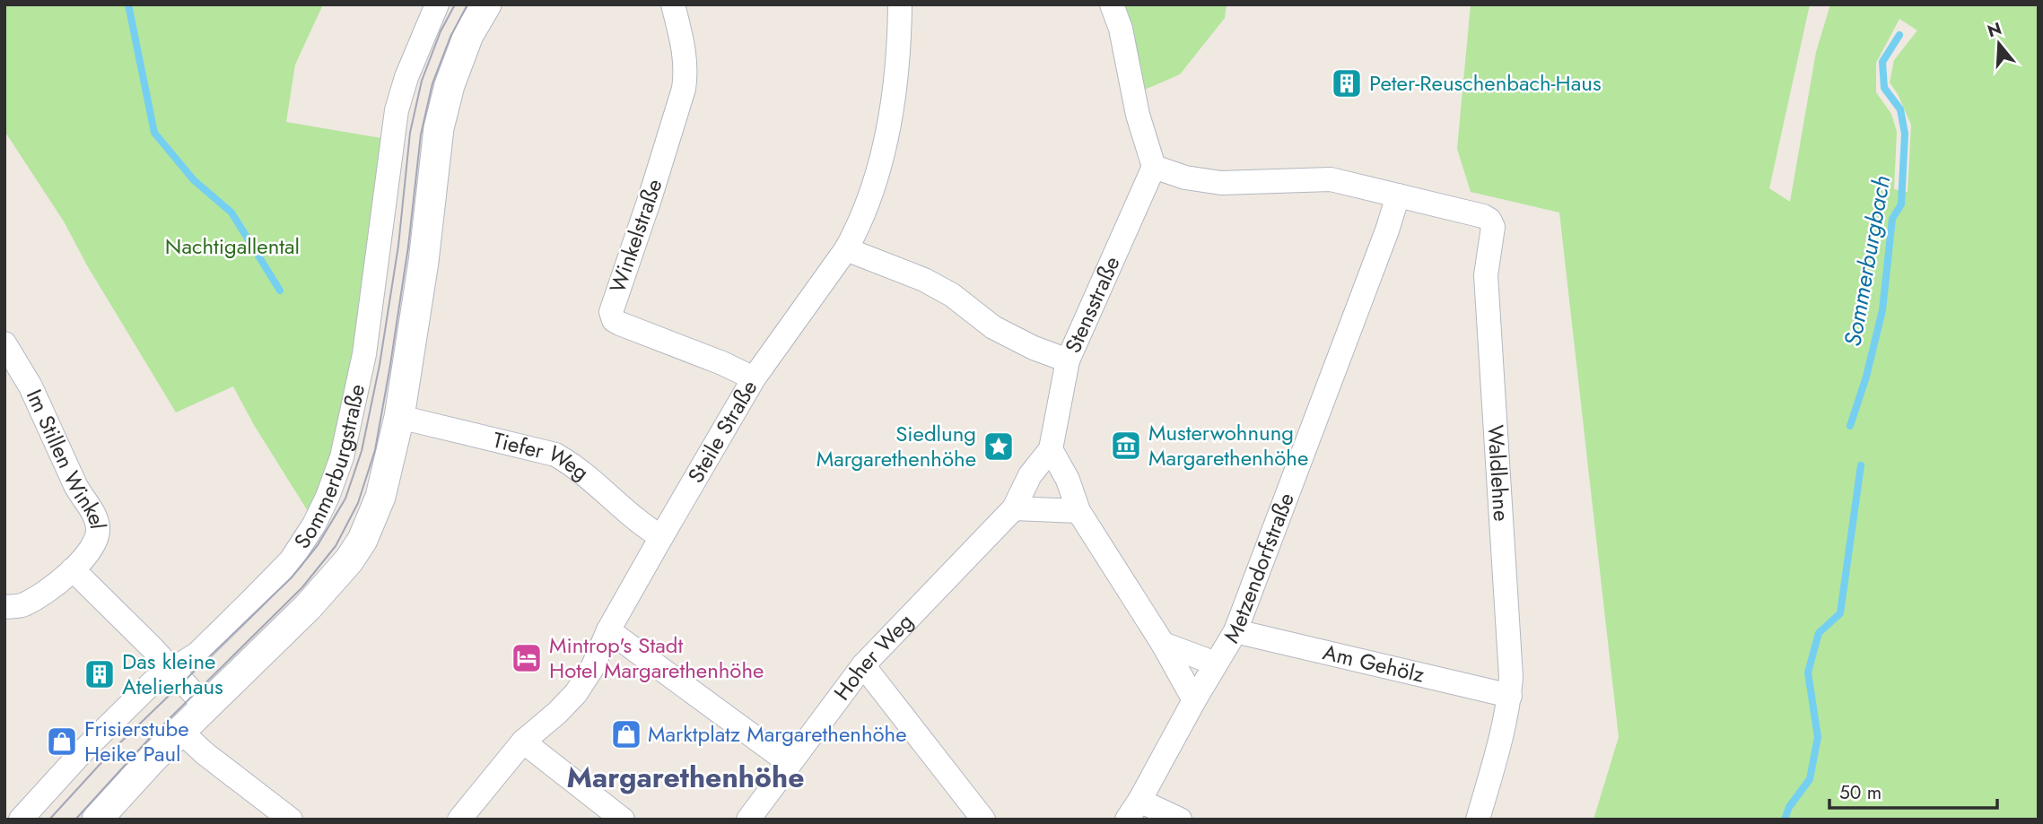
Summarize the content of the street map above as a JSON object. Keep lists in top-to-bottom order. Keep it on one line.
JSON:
{"streets":{"street":["Winkelstraße","Stensstraße","Steile Straße","Im Stillen Winkel","Tiefer Weg","Sommerburgstraße","Waldlehne","Metzendorfstraße","Hoher Weg","Am Gehölz"]},"crossings":[["Winkelstraße","Steile Straße"],["Stensstraße","Hoher Weg"],["Steile Straße","Tiefer Weg"],["Waldlehne","Metzendorfstraße"],["Waldlehne","Am Gehölz"],["Metzendorfstraße","Am Gehölz"]],"districts":["Margarethenhöhe"],"water":["Sommerburgbach"],"parks":["Nachtigallental"],"places":{"building":["Peter-Reuschenbach-Haus","Das kleine Atelierhaus"],"museum":["Musterwohnung Margarethenhöhe"],"place":["Siedlung Margarethenhöhe"],"hotel":["Mintrop's Stadt Hotel Margarethenhöhe"],"shop":["Marktplatz Margarethenhöhe","Frisierstube Heike Paul"]},"scale_bar":"50 m","north":"top"}
